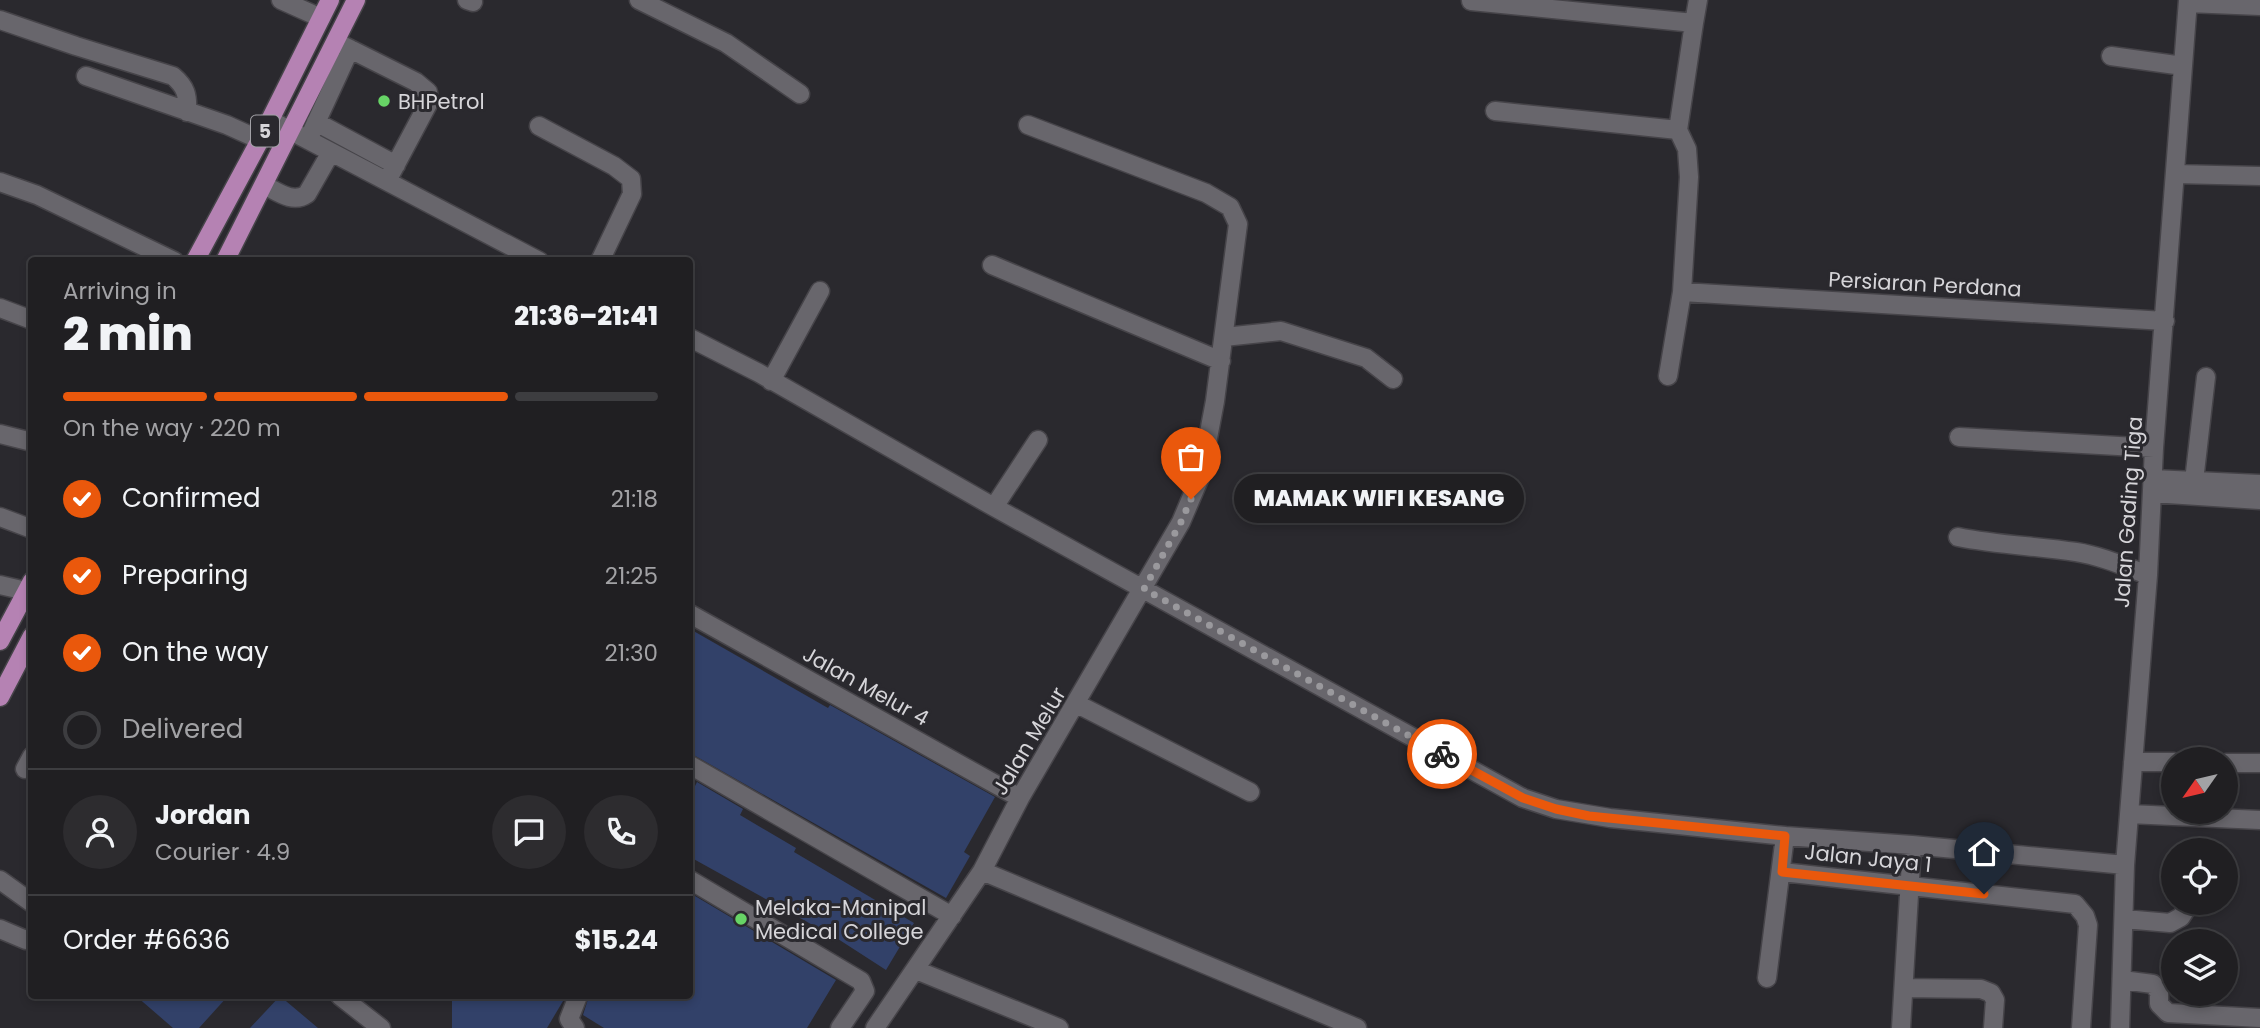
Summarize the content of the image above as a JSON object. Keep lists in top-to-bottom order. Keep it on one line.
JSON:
{"streets":{"main road":["5"],"street":["Persiaran Perdana","Jalan Gading Tiga","Jalan Melur 4","Jalan Melur","Jalan Jaya 1"]},"crossings":[["Persiaran Perdana","Jalan Gading Tiga"],["Jalan Melur 4","Jalan Melur"]],"places":["BHPetrol","MAMAK WIFI KESANG","Melaka-Manipal Medical College"],"north":"bottom left","page":{"heading":["2 min","Arriving in","21:36–21:41"],"panel":["Jordan","Courier · 4.9","Order #6636","$15.24"],"bar":"On the way · 220 m","list":[["Confirmed","21:18"],["Preparing","21:25"],["On the way","21:30"],"Delivered"],"bubble":"MAMAK WIFI KESANG"}}
